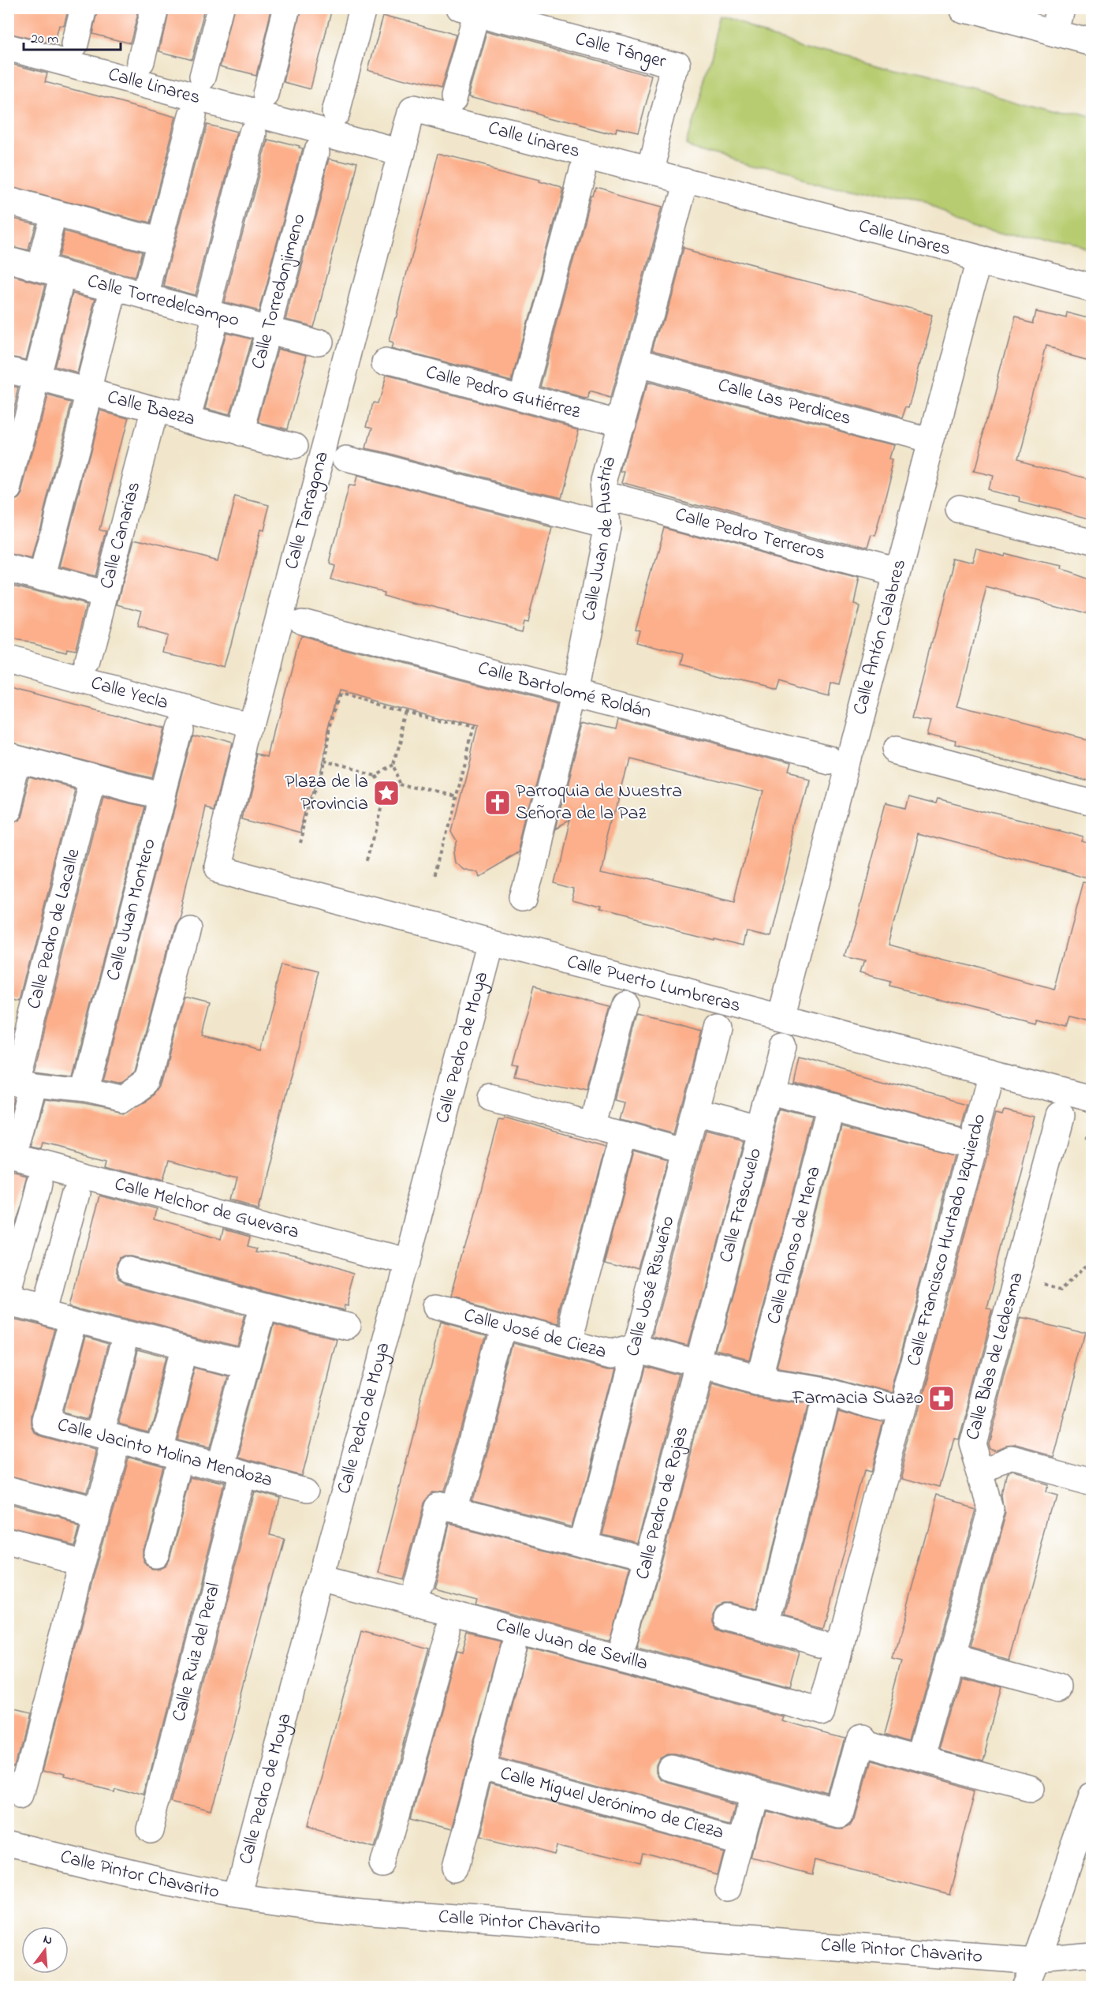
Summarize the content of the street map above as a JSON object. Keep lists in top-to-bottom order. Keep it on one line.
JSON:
{"streets":{"street":["Calle Tánger","Calle Linares","Calle Torredonjimeno","Calle Torredelcampo","Calle Pedro Gutiérrez","Calle Las Perdices","Calle Baeza","Calle Tarragona","Calle Canarias","Calle Pedro Terreros","Calle Juan de Austria","Calle Antón Calabres","Calle Bartolomé Roldán","Calle Yecla","Calle Juan Montero","Calle Pedro de Lacalle","Calle Puerto Lumbreras","Calle Pedro de Moya","Calle Frascuelo","Calle Melchor de Guevara","Calle Francisco Hurtado Izquierdo","Calle Alonso de Mena","Calle José Risueño","Calle José de Cieza","Calle Blas de Ledesma","Calle Jacinto Molina Mendoza","Calle Pedro de Rojas","Calle Juan de Sevilla","Calle Ruiz del Peral","Calle Miguel Jerónimo de Cieza","Calle Pintor Chavarito"]},"crossings":[["Calle Tánger","Calle Linares"],["Calle Linares","Calle Tarragona"],["Calle Linares","Calle Juan de Austria"],["Calle Linares","Calle Antón Calabres"],["Calle Torredonjimeno","Calle Torredelcampo"],["Calle Torredonjimeno","Calle Baeza"],["Calle Pedro Gutiérrez","Calle Juan de Austria"],["Calle Las Perdices","Calle Juan de Austria"],["Calle Las Perdices","Calle Antón Calabres"],["Calle Baeza","Calle Canarias"],["Calle Tarragona","Calle Yecla"],["Calle Tarragona","Calle Puerto Lumbreras"],["Calle Pedro Terreros","Calle Juan de Austria"],["Calle Pedro Terreros","Calle Antón Calabres"],["Calle Juan de Austria","Calle Bartolomé Roldán"],["Calle Antón Calabres","Calle Puerto Lumbreras"],["Calle Pedro de Lacalle","Calle Melchor de Guevara"],["Calle Puerto Lumbreras","Calle Pedro de Moya"],["Calle Puerto Lumbreras","Calle Francisco Hurtado Izquierdo"],["Calle Pedro de Moya","Calle Melchor de Guevara"],["Calle Pedro de Moya","Calle Juan de Sevilla"],["Calle Pedro de Moya","Calle Pintor Chavarito"],["Calle Frascuelo","Calle José de Cieza"],["Calle Frascuelo","Calle Pedro de Rojas"],["Calle Francisco Hurtado Izquierdo","Calle Juan de Sevilla"],["Calle Alonso de Mena","Calle José de Cieza"],["Calle José Risueño","Calle José de Cieza"],["Calle José de Cieza","Calle Pedro de Rojas"],["Calle Jacinto Molina Mendoza","Calle Ruiz del Peral"]],"places":{"place":["Plaza de la Provincia"],"church":["Parroquia de Nuestra Señora de la Paz"],"pharmacy":["Farmacia Suazo"]},"scale_bar":"20 m","north":"top"}
